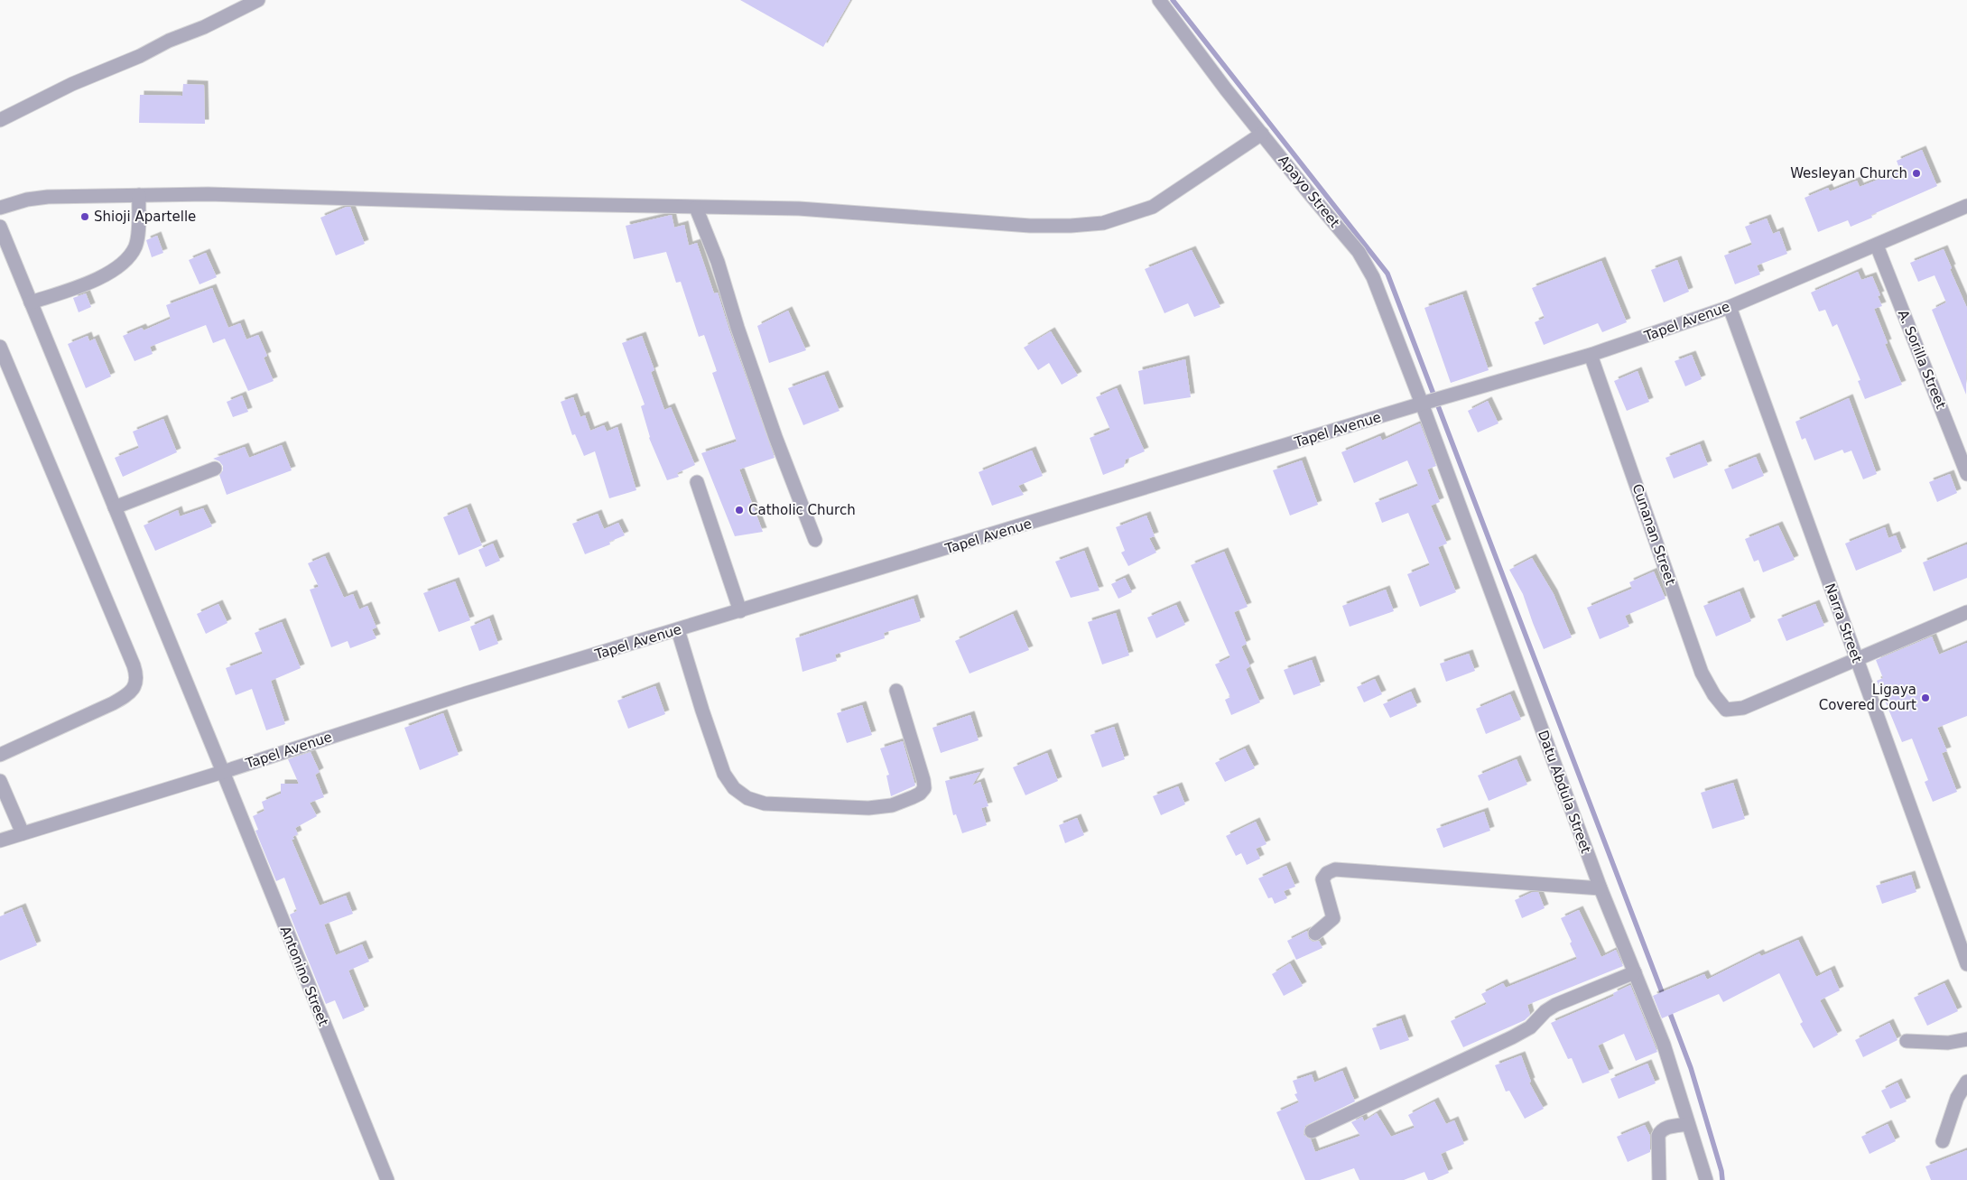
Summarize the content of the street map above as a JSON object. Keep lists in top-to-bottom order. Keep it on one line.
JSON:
{"streets":{"street":["Apayo Street","Tapel Avenue","A. Sorilla Street","Cunanan Street","Narra Street","Datu Abdula Street","Antonino Street"]},"crossings":[["Apayo Street","Tapel Avenue"],["Apayo Street","Datu Abdula Street"],["Tapel Avenue","A. Sorilla Street"],["Tapel Avenue","Cunanan Street"],["Tapel Avenue","Narra Street"],["Tapel Avenue","Datu Abdula Street"],["Tapel Avenue","Antonino Street"],["Cunanan Street","Narra Street"]],"places":["Wesleyan Church","Shioji Apartelle","Catholic Church","Ligaya Covered Court"]}
